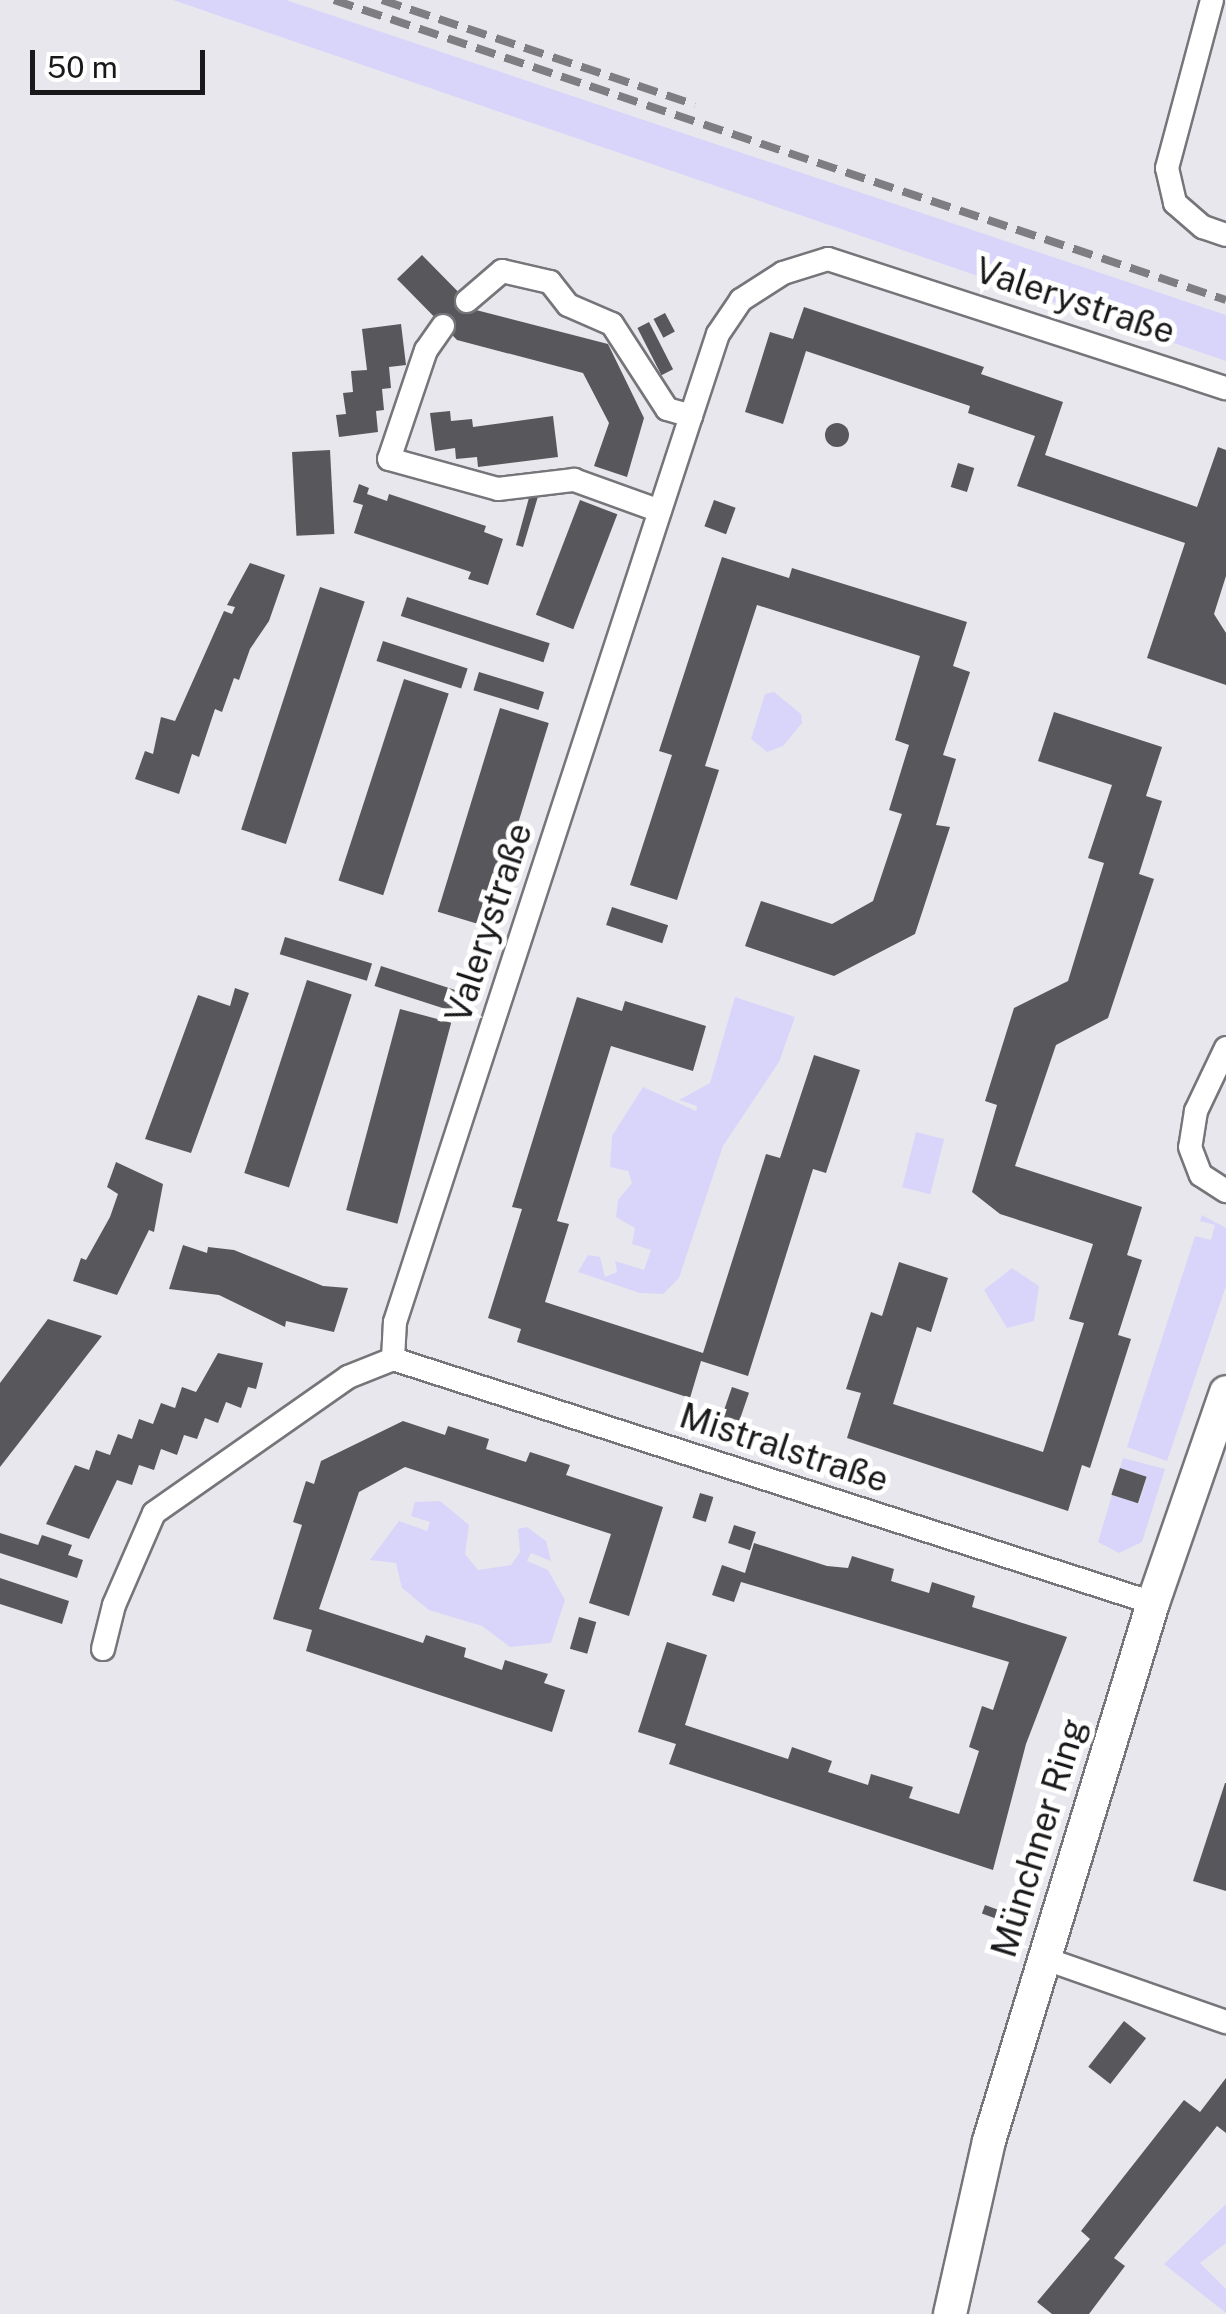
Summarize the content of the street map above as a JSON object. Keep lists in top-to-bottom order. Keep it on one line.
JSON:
{"streets":{"main road":["Münchner Ring"],"street":["Valerystraße","Mistralstraße"]},"crossings":[["Valerystraße","Mistralstraße"],["Mistralstraße","Münchner Ring"]],"scale_bar":"50 m"}
